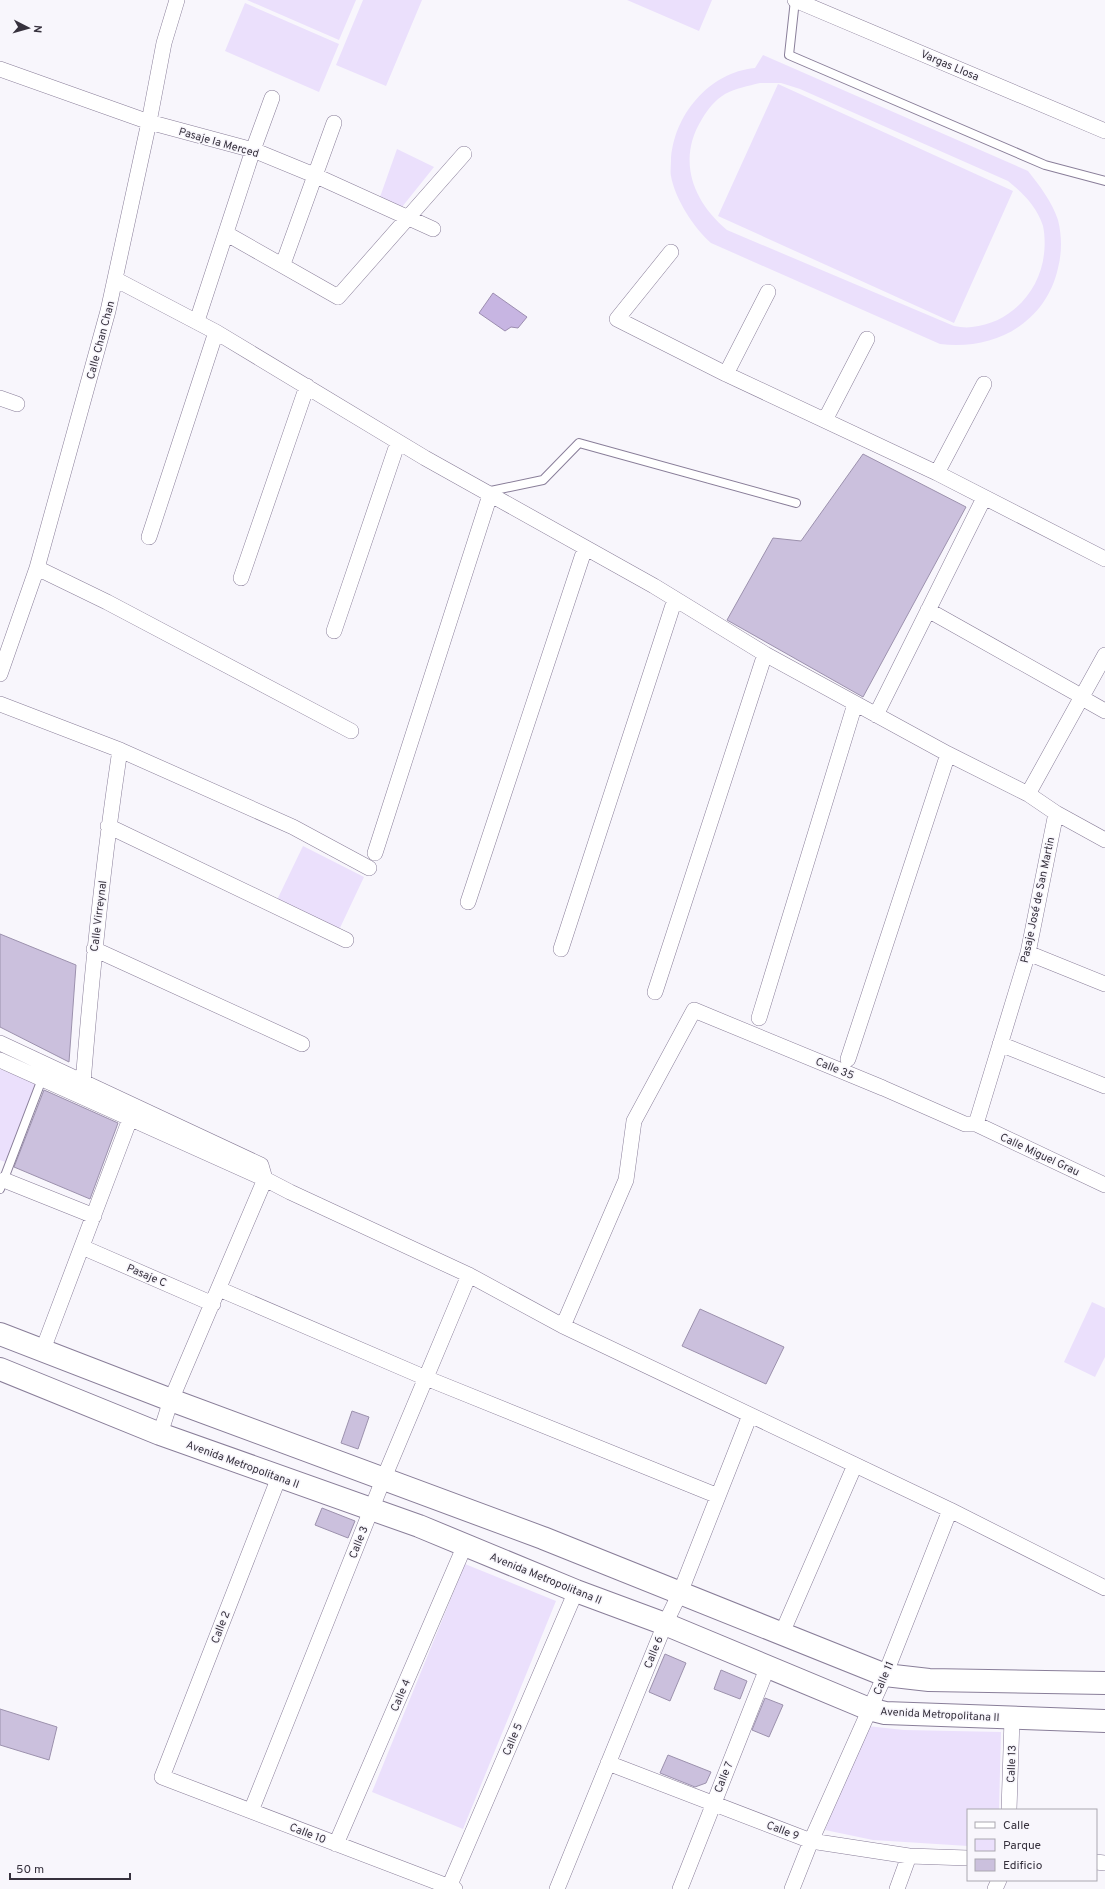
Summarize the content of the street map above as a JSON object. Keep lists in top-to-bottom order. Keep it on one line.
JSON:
{"streets":{"main road":["Avenida Metropolitana II"],"street":["Vargas Llosa","Pasaje la Merced","Calle Chan Chan","Pasaje José de San Martin","Calle Virreynal","Calle 35","Calle Miguel Grau","Pasaje C","Calle 3","Calle 2","Calle 6","Calle 11","Calle 4","Calle 5","Calle 13","Calle 7","Calle 9","Calle 10"]},"crossings":[["Pasaje la Merced","Calle Chan Chan"],["Pasaje José de San Martin","Calle 35"],["Pasaje José de San Martin","Calle Miguel Grau"],["Calle 35","Calle Miguel Grau"],["Avenida Metropolitana II","Calle 3"],["Avenida Metropolitana II","Calle 2"],["Avenida Metropolitana II","Calle 6"],["Avenida Metropolitana II","Calle 11"],["Avenida Metropolitana II","Calle 4"],["Avenida Metropolitana II","Calle 5"],["Avenida Metropolitana II","Calle 13"],["Avenida Metropolitana II","Calle 7"],["Calle 3","Calle 10"],["Calle 2","Calle 10"],["Calle 6","Calle 9"],["Calle 11","Calle 9"],["Calle 4","Calle 10"],["Calle 5","Calle 10"],["Calle 7","Calle 9"]],"legend":["Calle","Parque","Edificio"],"scale_bar":"50 m","north":"right"}
